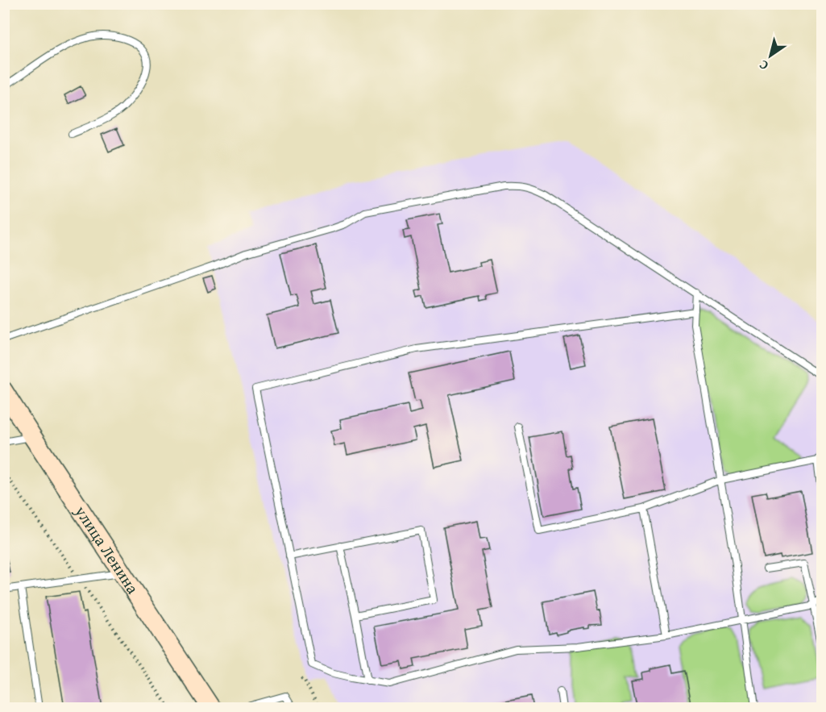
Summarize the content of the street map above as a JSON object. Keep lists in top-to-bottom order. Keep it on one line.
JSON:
{"streets":{"main road":["улица Ленина"]},"north":"bottom left"}
